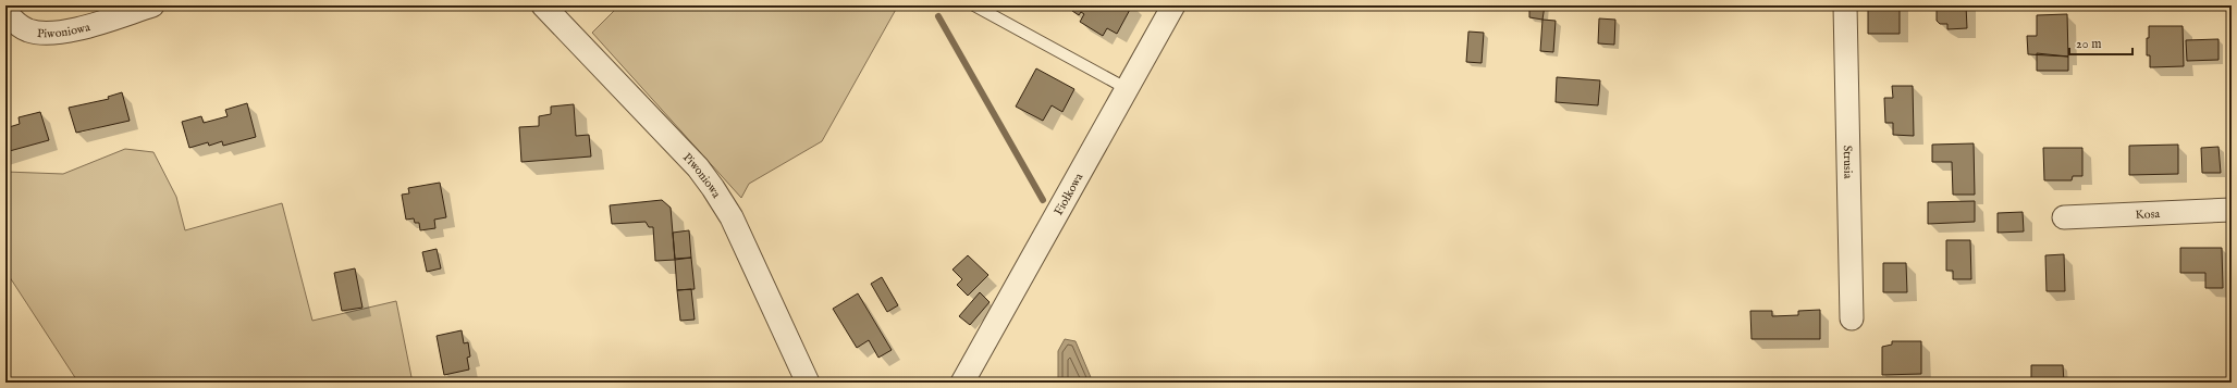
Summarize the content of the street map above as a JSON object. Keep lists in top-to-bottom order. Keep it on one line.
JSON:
{"streets":{"street":["Piwoniowa","Strusia","Fiołkowa","Kosa"]},"scale_bar":"20 m"}
